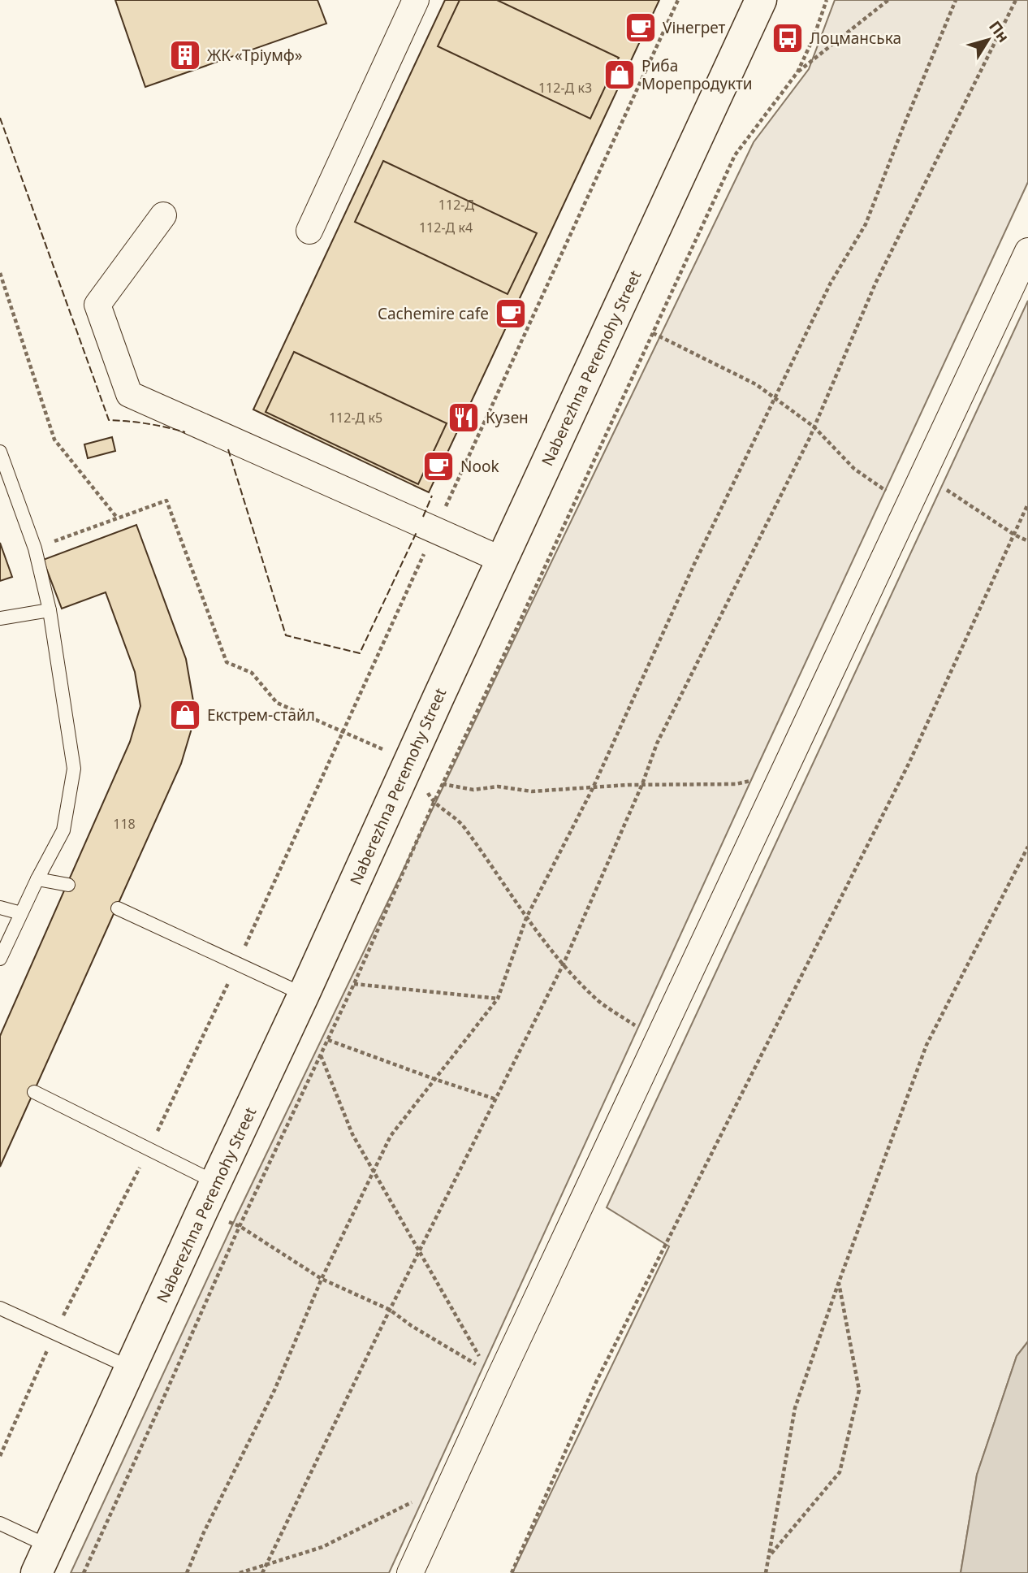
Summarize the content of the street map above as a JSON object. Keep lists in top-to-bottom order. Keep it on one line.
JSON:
{"streets":{"main road":["Naberezhna Peremohy Street"]},"places":{"cafe":["Vінегрет","Cachemire cafe","Nook"],"bus stop":["Лоцманська"],"building":["ЖК «Тріумф»"],"shop":["Риба Морепродукти","Екстрем-стайл"],"restaurant":["Кузен"]},"house_numbers":["112-Д к3","112-Д","112-Д к4","112-Д к5","118"],"north":"top right"}
